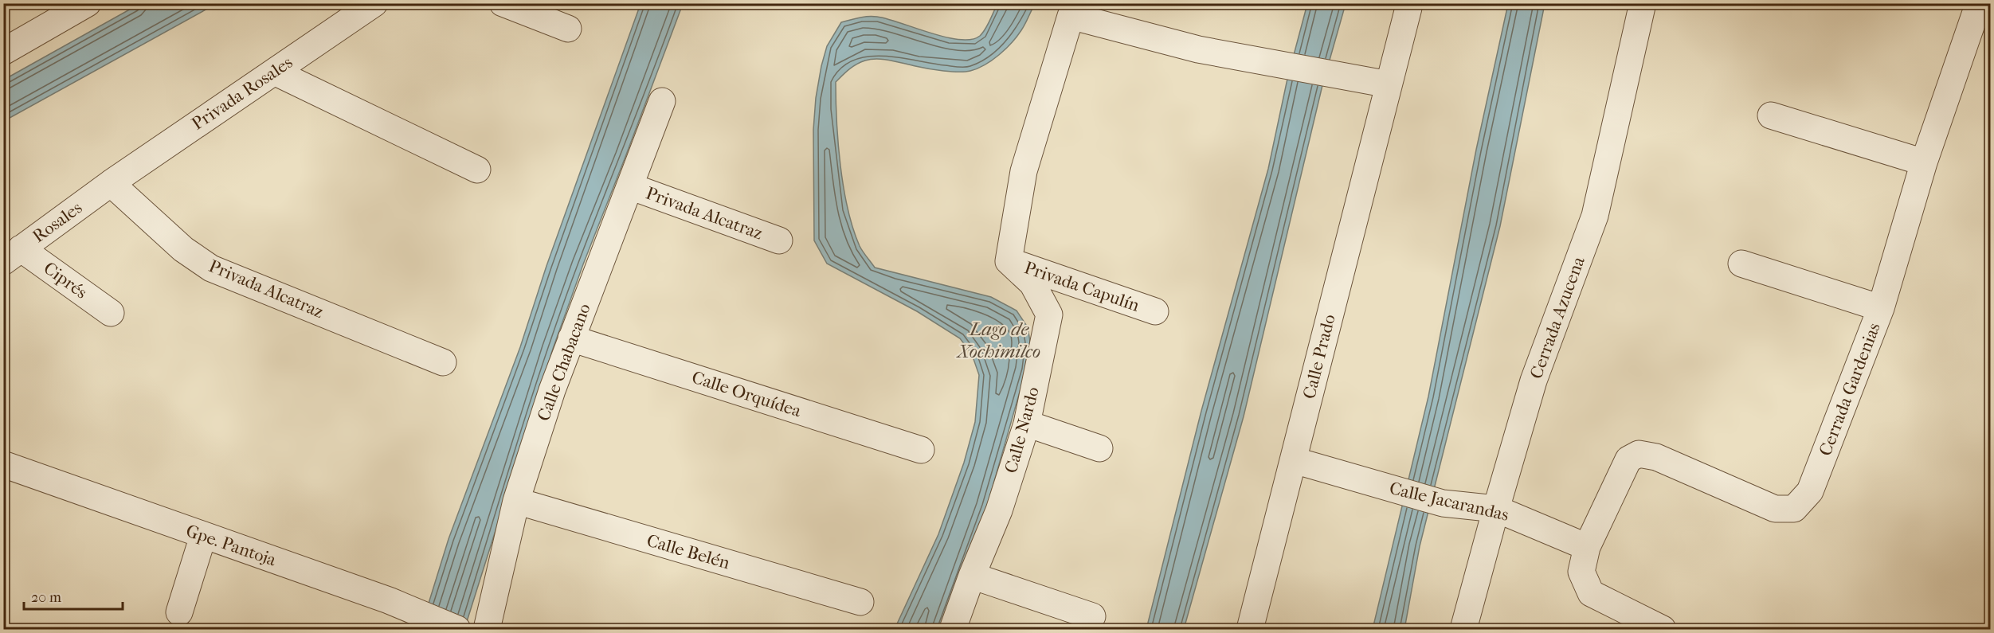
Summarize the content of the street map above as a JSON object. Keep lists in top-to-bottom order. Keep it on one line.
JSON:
{"streets":{"street":["Privada Rosales","Privada Alcatraz","Rosales","Ciprés","Privada Capulín","Cerrada Azucena","Calle Prado","Calle Chabacano","Cerrada Gardenias","Calle Orquídea","Calle Nardo","Calle Jacarandas","Gpe. Pantoja","Calle Belén"]},"crossings":[["Privada Rosales","Privada Alcatraz"],["Privada Rosales","Rosales"],["Privada Alcatraz","Rosales"],["Privada Alcatraz","Calle Chabacano"],["Rosales","Ciprés"],["Privada Capulín","Calle Nardo"],["Cerrada Azucena","Calle Jacarandas"],["Calle Prado","Calle Jacarandas"],["Calle Chabacano","Calle Orquídea"],["Calle Chabacano","Calle Belén"],["Cerrada Gardenias","Calle Jacarandas"]],"water":["Lago de Xochimilco"],"scale_bar":"20 m"}
